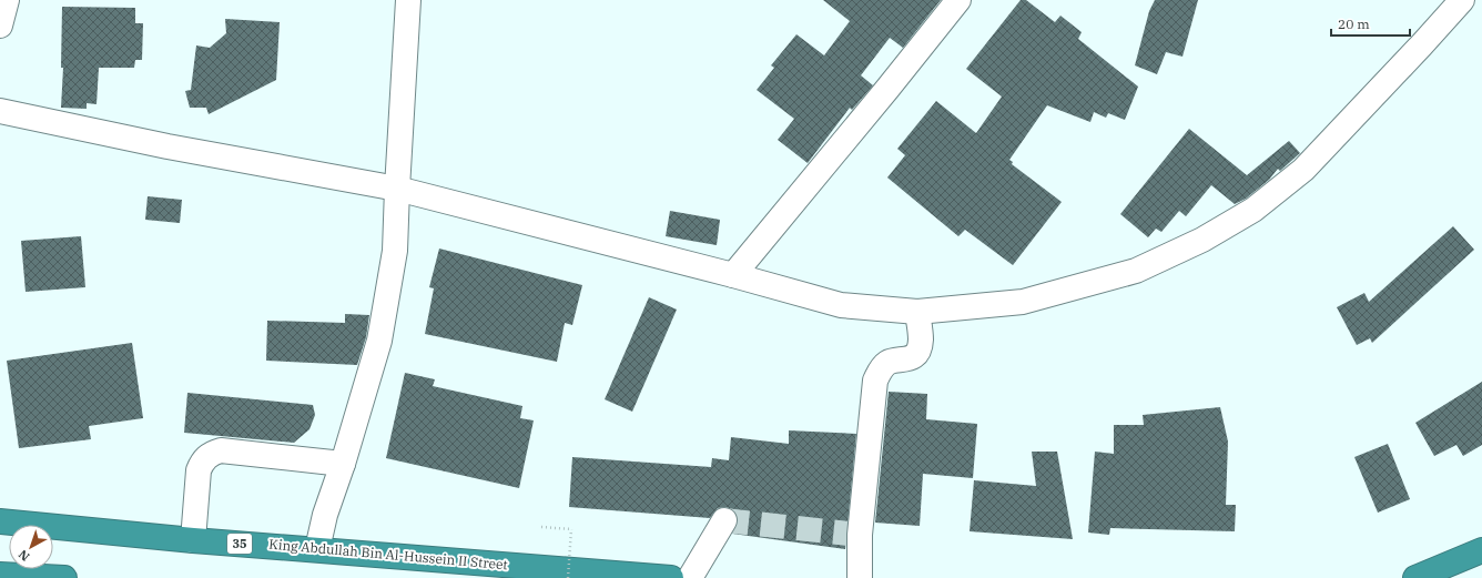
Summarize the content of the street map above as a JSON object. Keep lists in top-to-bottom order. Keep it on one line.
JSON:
{"streets":{"highway":["35","King Abdullah Bin Al-Hussein II Street"]},"scale_bar":"20 m","north":"bottom left"}
